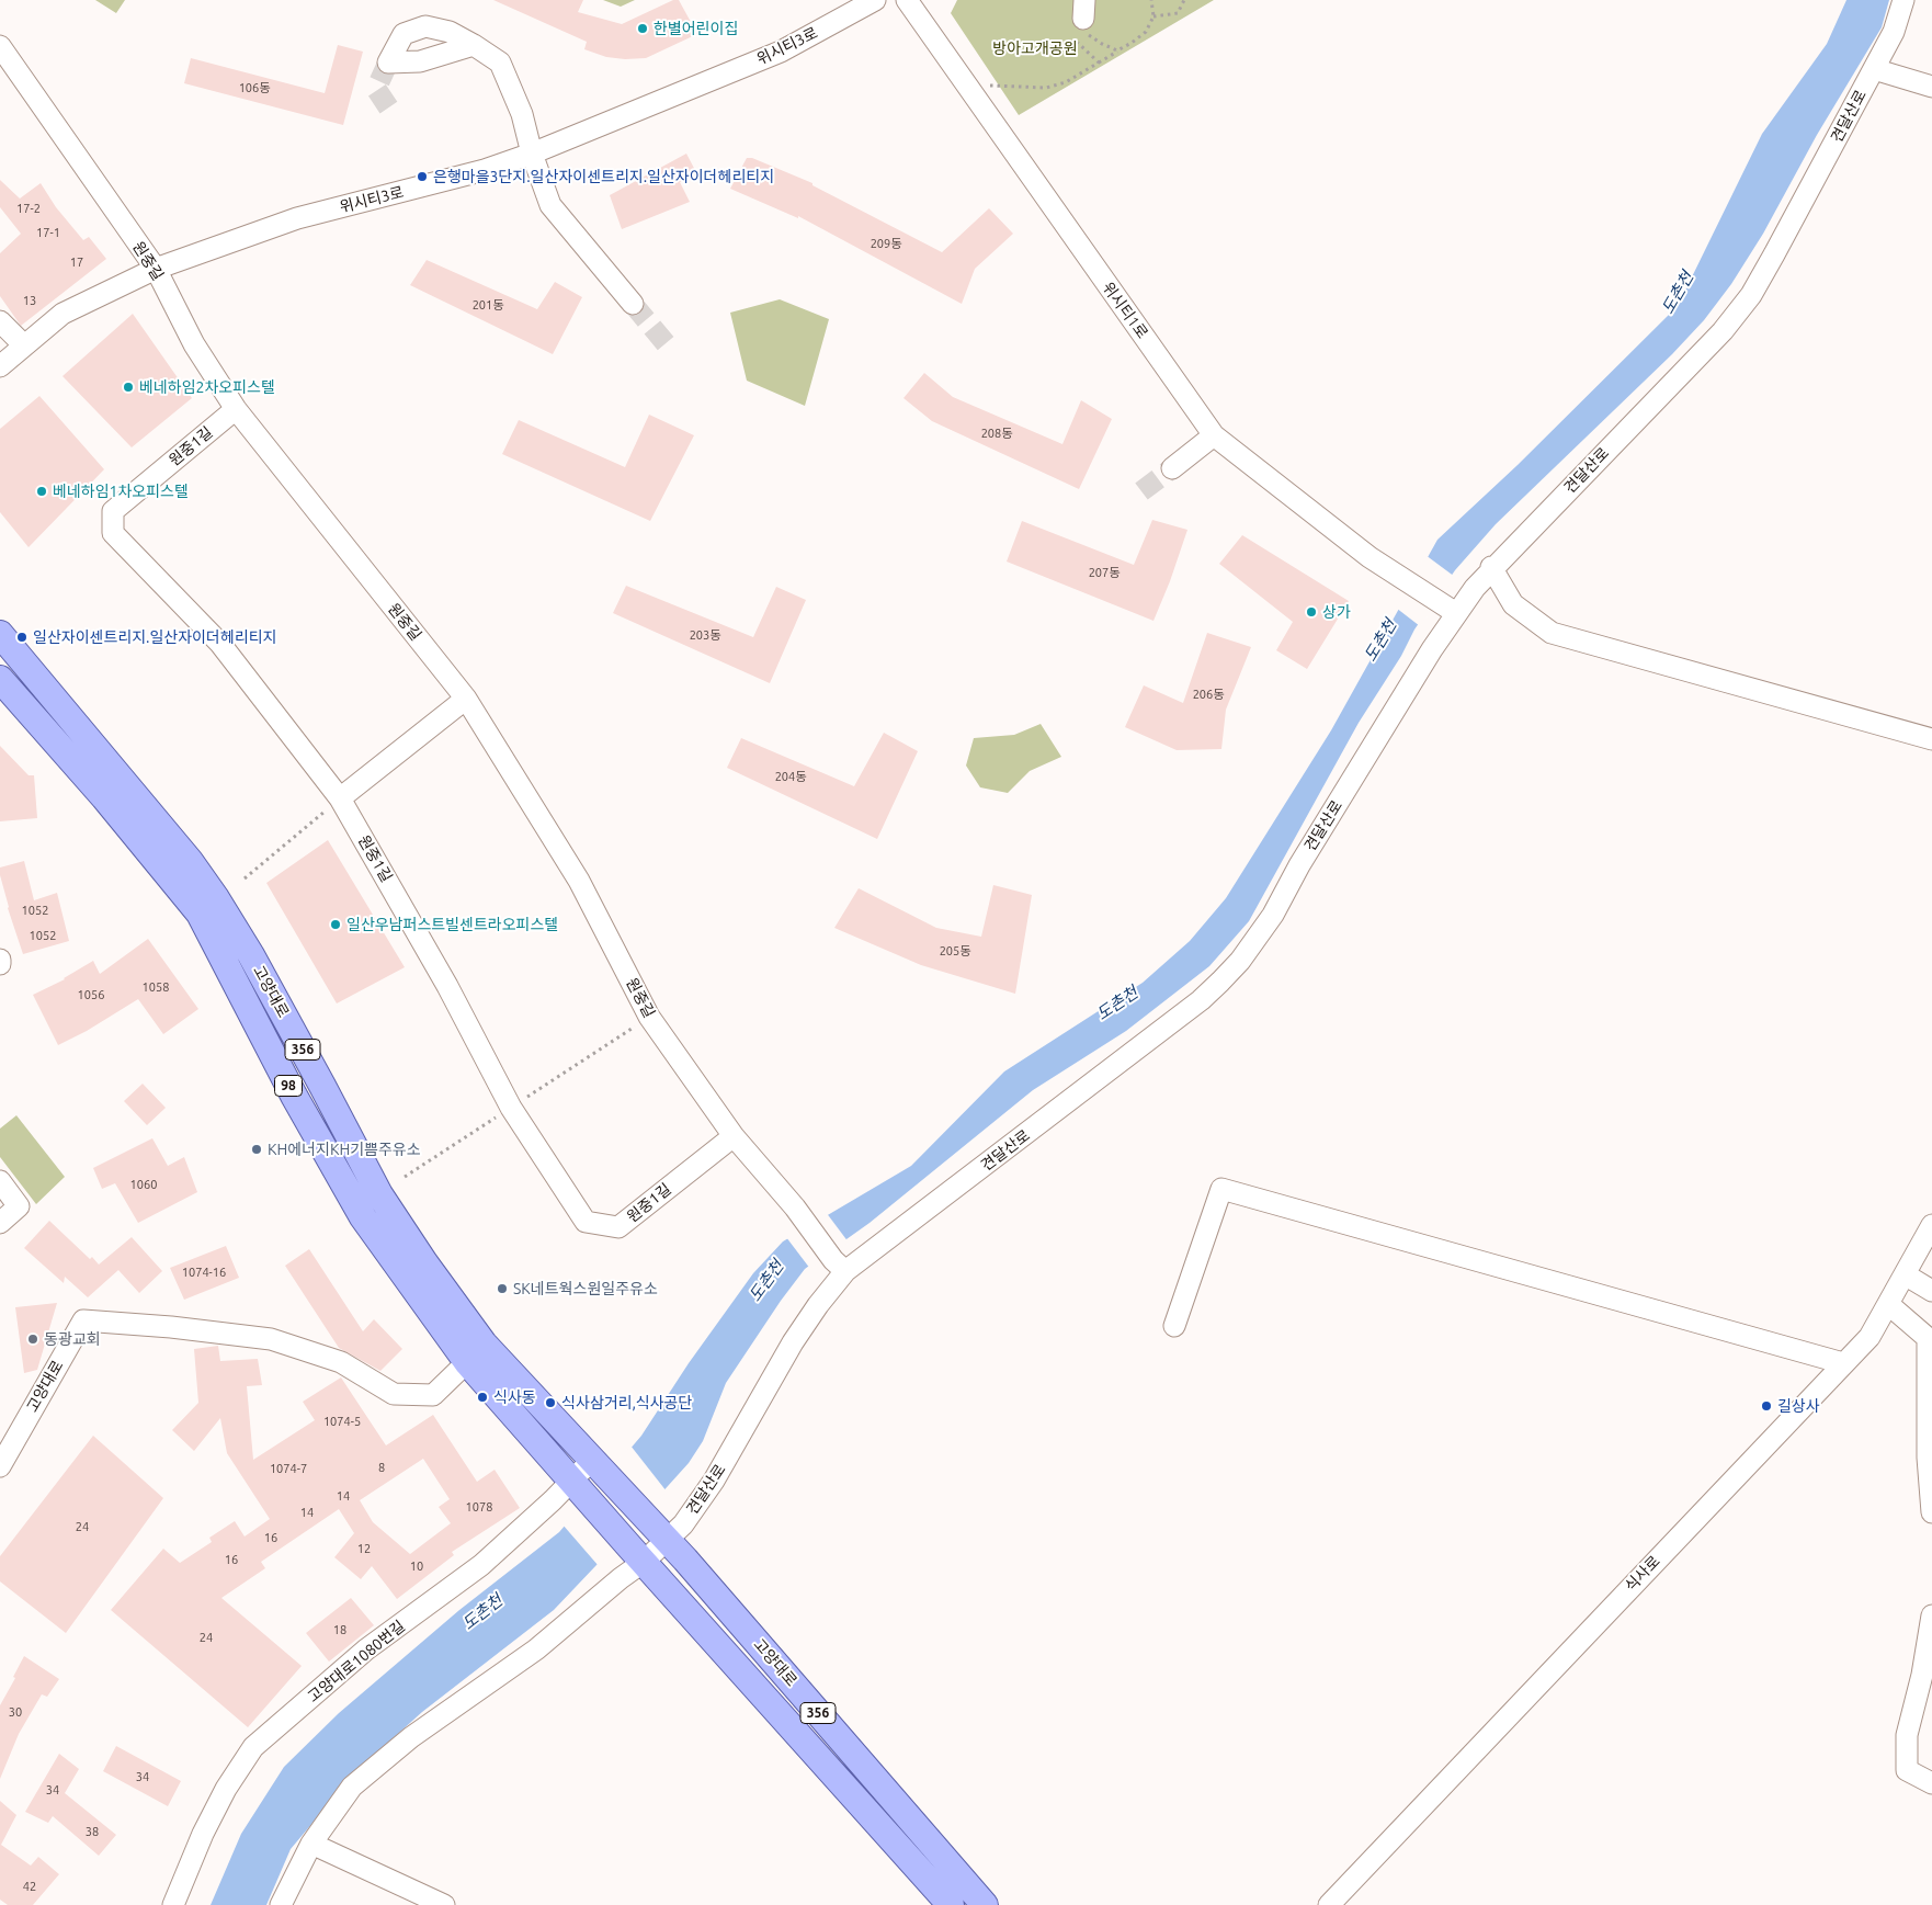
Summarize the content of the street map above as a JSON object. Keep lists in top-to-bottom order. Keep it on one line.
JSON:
{"streets":{"main road":["고양대로","356","98"],"street":["위시티3로","견달산로","원중길","위시티1로","원중1길","식사로","고양대로1080번길"]},"crossings":[["위시티3로","원중길"],["견달산로","원중길"],["견달산로","위시티1로"],["견달산로","고양대로"],["견달산로","356"],["원중길","원중1길"],["고양대로","356"],["고양대로","고양대로1080번길"],["356","고양대로1080번길"]],"water":["도촌천"],"parks":["방아고개공원"],"places":["한별어린이집","은행마을3단지.일산자이센트리지.일산자이더헤리티지","베네하임2차오피스텔","베네하임1차오피스텔","상가","일산자이센트리지.일산자이더헤리티지","일산우남퍼스트빌센트라오피스텔","KH에너지KH기쁨주유소","SK네트웍스원일주유소","동광교회","식사동","식사삼거리,식사공단","길상사"],"house_numbers":["106동","17-2","17-1","209동","17","13","201동","208동","207동","203동","206동","204동","1052","1052","205동","1058","1056","1060","1074-16","1074-5","8","1074-7","14","1078","14","24","16","12","16","10","18","24","30","34","34","38","42"]}
